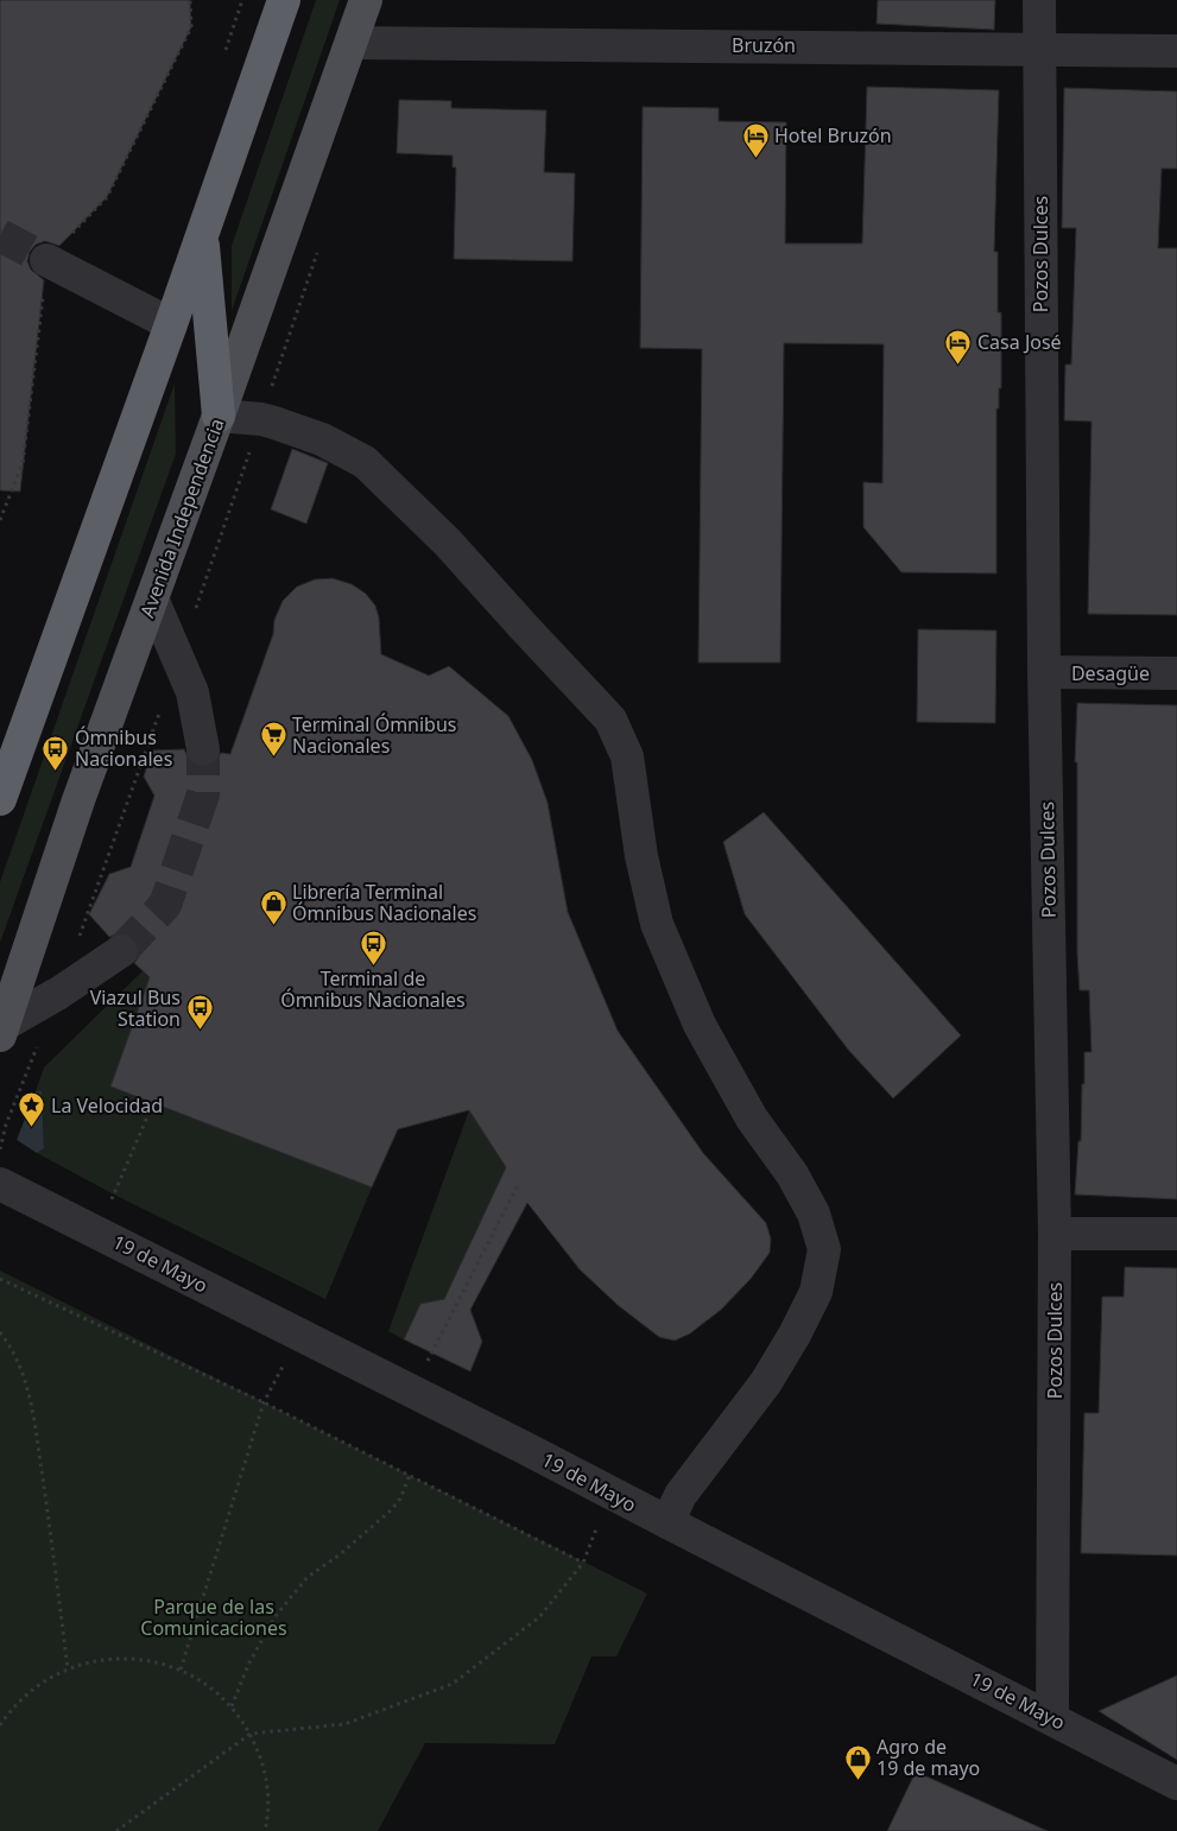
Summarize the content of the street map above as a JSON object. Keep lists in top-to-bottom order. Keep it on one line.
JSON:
{"streets":{"main road":["Avenida Independencia"],"street":["Bruzón","Pozos Dulces","Desagüe","19 de Mayo"]},"crossings":[["Bruzón","Pozos Dulces"],["Bruzón","Avenida Independencia"],["Pozos Dulces","Desagüe"],["Pozos Dulces","19 de Mayo"]],"parks":["Parque de las Comunicaciones"],"places":{"hotel":["Hotel Bruzón","Casa José"],"supermarket":["Terminal Ómnibus Nacionales"],"bus stop":["Ómnibus Nacionales","Terminal de Ómnibus Nacionales","Viazul Bus Station"],"shop":["Librería Terminal Ómnibus Nacionales","Agro de 19 de mayo"],"place":["La Velocidad"]}}
